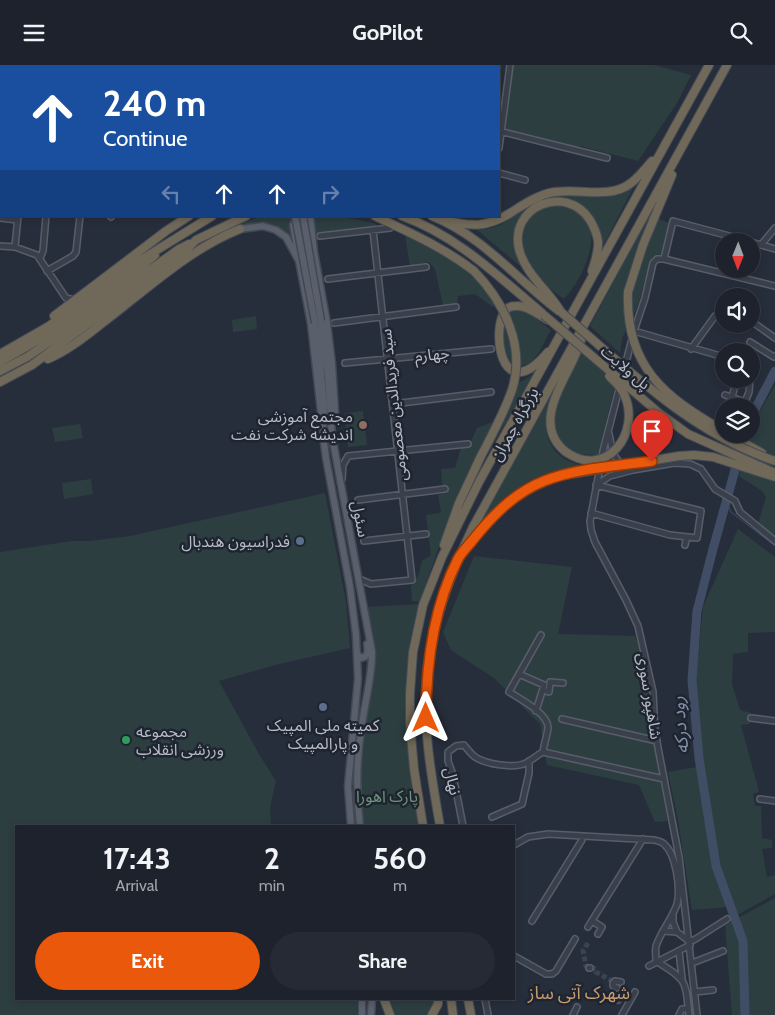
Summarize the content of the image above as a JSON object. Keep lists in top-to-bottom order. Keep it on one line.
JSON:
{"streets":{"highway":["پل ولایت","بزرگراه چمران"],"main road":["سئول"],"street":["چهارم","سید فریدالدین معصومی","شاهپور سوری","نهال"]},"crossings":[["چهارم","سید فریدالدین معصومی"],["سید فریدالدین معصومی","سئول"]],"districts":["شهرک آتی ساز"],"water":["رود درکه"],"parks":["پارک اهورا"],"places":["مجتمع آموزشی اندیشه شرکت نفت","فدراسیون هندبال","کمیته ملی المپیک و پارالمپیک","مجموعه ورزشی انقلاب"],"north":"bottom","page":{"header":"GoPilot","turn":["240 m","Continue"],"eta":["17:43","Arrival","2","min","560","m"],"buttons":["Exit","Share"]}}
